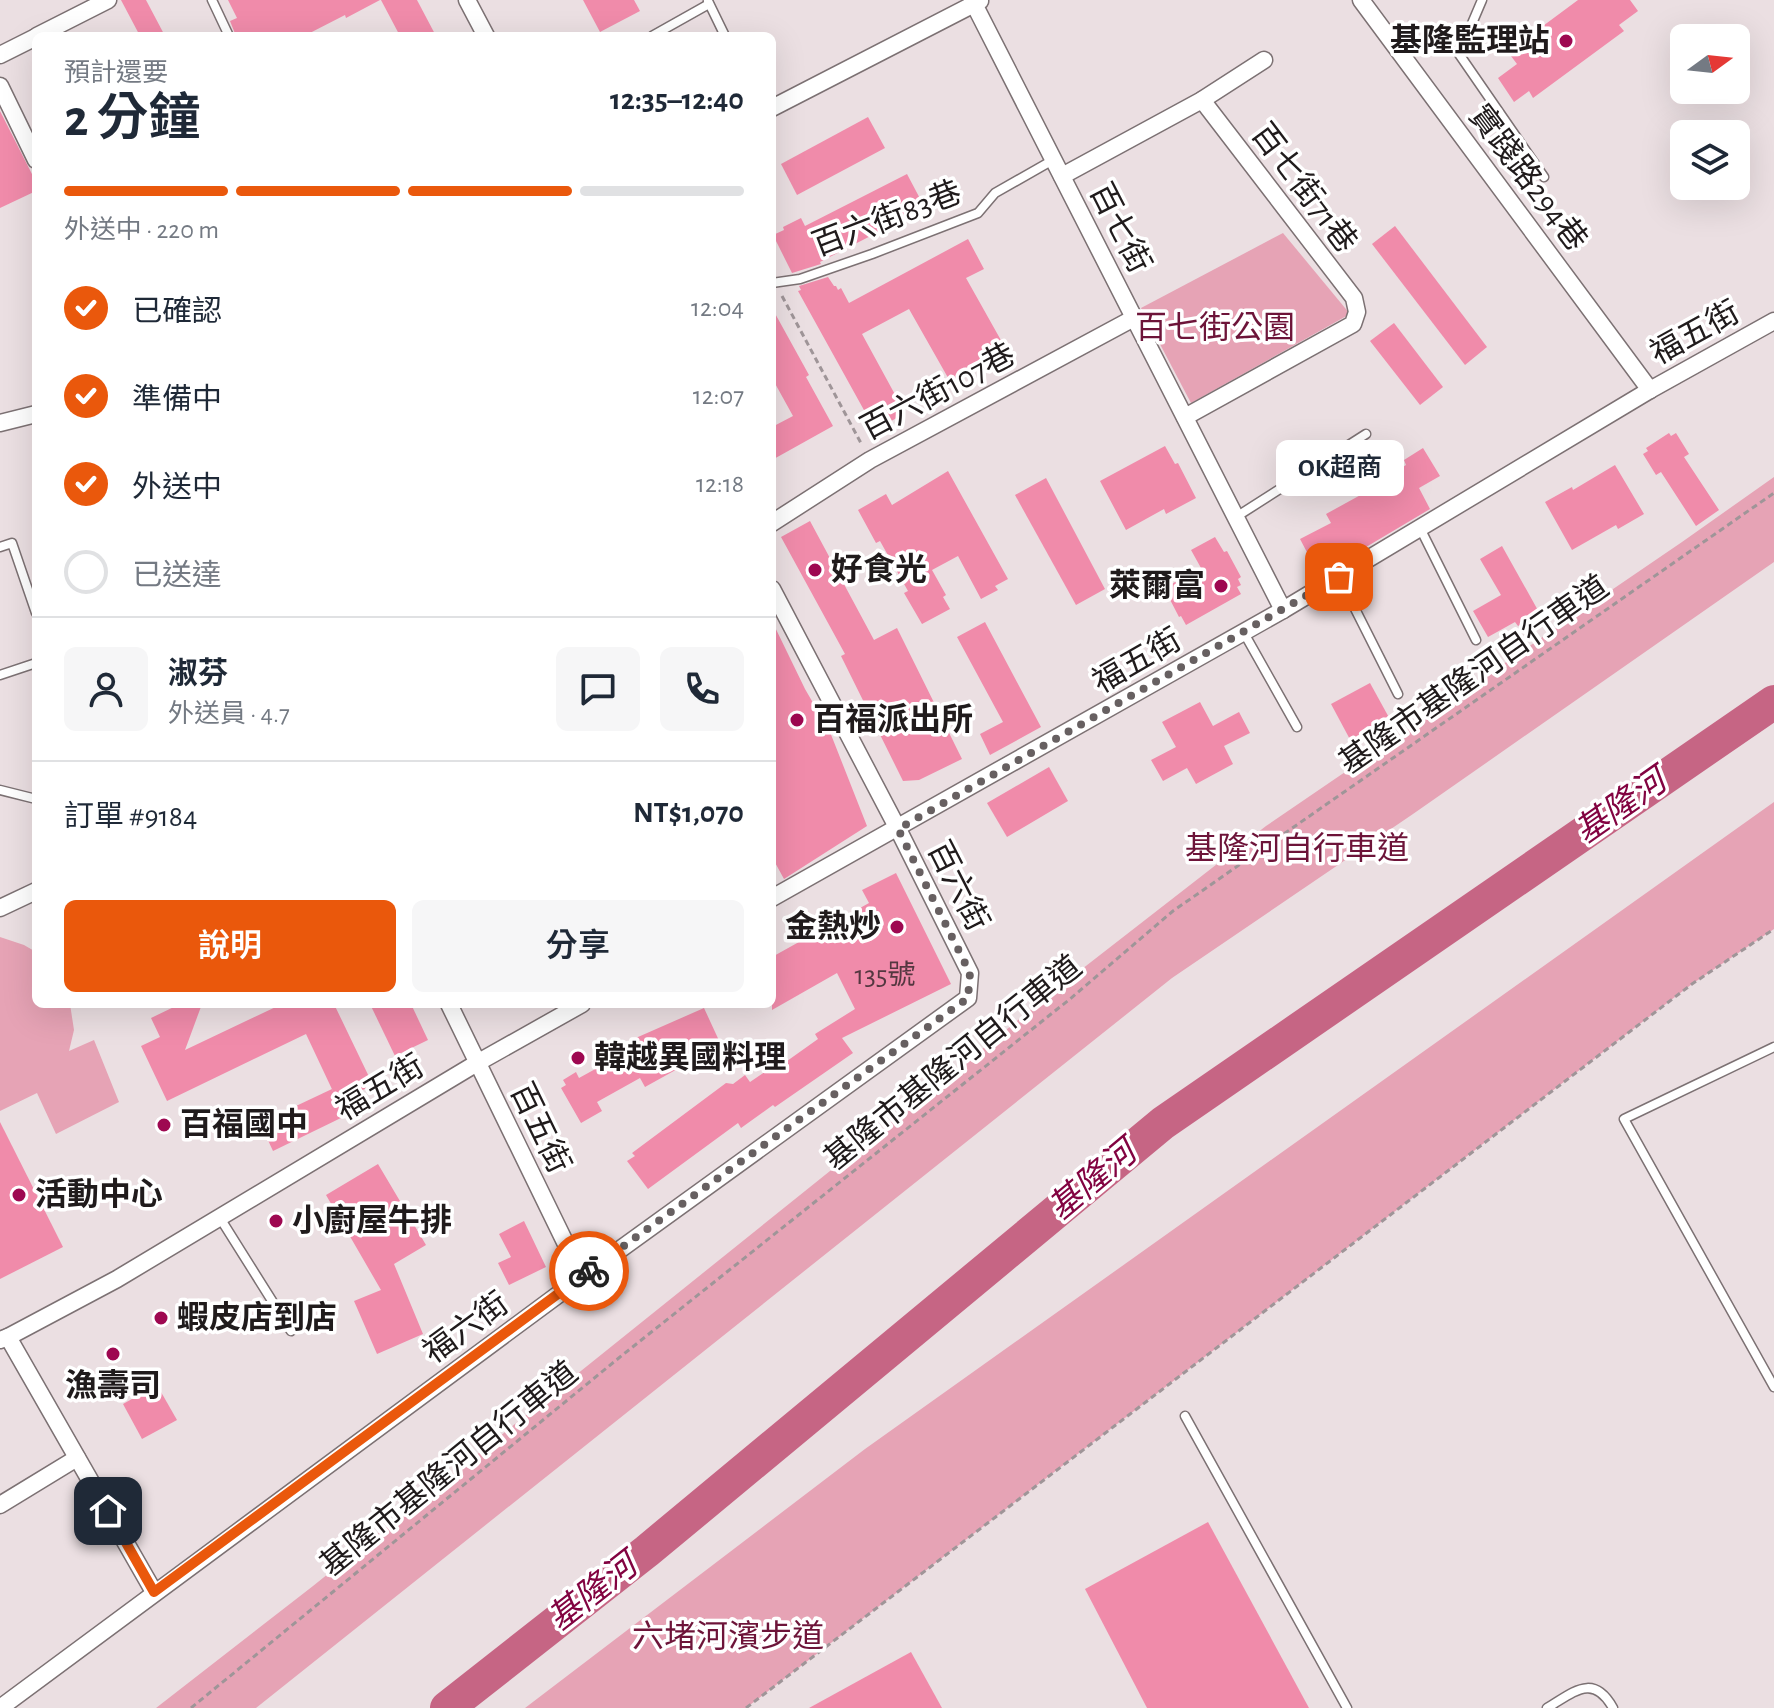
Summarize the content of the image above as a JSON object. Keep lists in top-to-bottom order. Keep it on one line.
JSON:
{"streets":{"street":["實踐路294巷","百七街71巷","百七街","福五街","百六街107巷","百六街","百五街","福六街"],"lane":["百六街83巷"],"path":["基隆市基隆河自行車道"]},"crossings":[["實踐路294巷","福五街"],["百七街71巷","百七街"],["百六街83巷","百七街"],["百七街","福五街"],["百七街","百六街107巷"],["福五街","百六街"],["福五街","百五街"],["百六街","福六街"],["百五街","福六街"]],"water":["基隆河"],"parks":["百七街公園","基隆河自行車道","六堵河濱步道"],"places":["基隆監理站","好食光","OK超商","萊爾富","百福派出所","金熱炒","韓越異國料理","百福國中","活動中心","小廚屋牛排","蝦皮店到店","漁壽司"],"house_numbers":["135號"],"north":"right","page":{"heading":["2 分鐘","預計還要","12:35–12:40"],"panel":["淑芬","外送員 · 4.7","訂單 #9184","NT$1,070"],"bar":"外送中 · 220 m","list":[["已確認","12:04"],["準備中","12:07"],["外送中","12:18"],"已送達"],"bubble":"OK超商","buttons":["說明","分享"]}}
